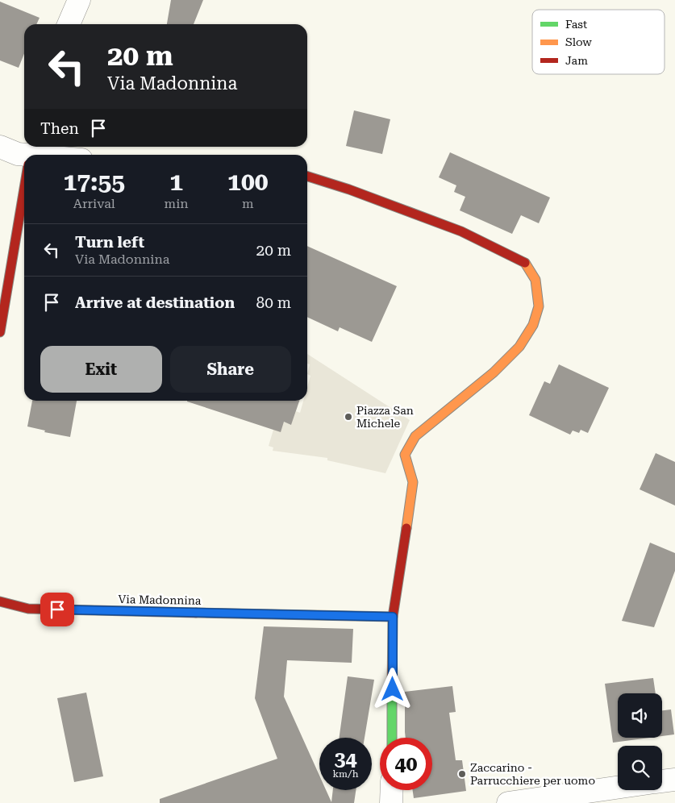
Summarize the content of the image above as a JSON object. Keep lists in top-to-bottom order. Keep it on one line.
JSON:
{"streets":{"street":["Via Madonnina"]},"places":["Piazza San Michele","Zaccarino - Parrucchiere per uomo"],"legend":["Fast","Slow","Jam"],"page":{"turn":["20 m","Via Madonnina"],"then":"Then","eta":["17:55","Arrival","1","min","100","m"],"list":[{"name":"Turn left","note":"Via Madonnina","value":"20 m"},{"name":"Arrive at destination","value":"80 m"}],"buttons":["Exit","Share"],"speed":"34 km/h","limit":"40"}}
